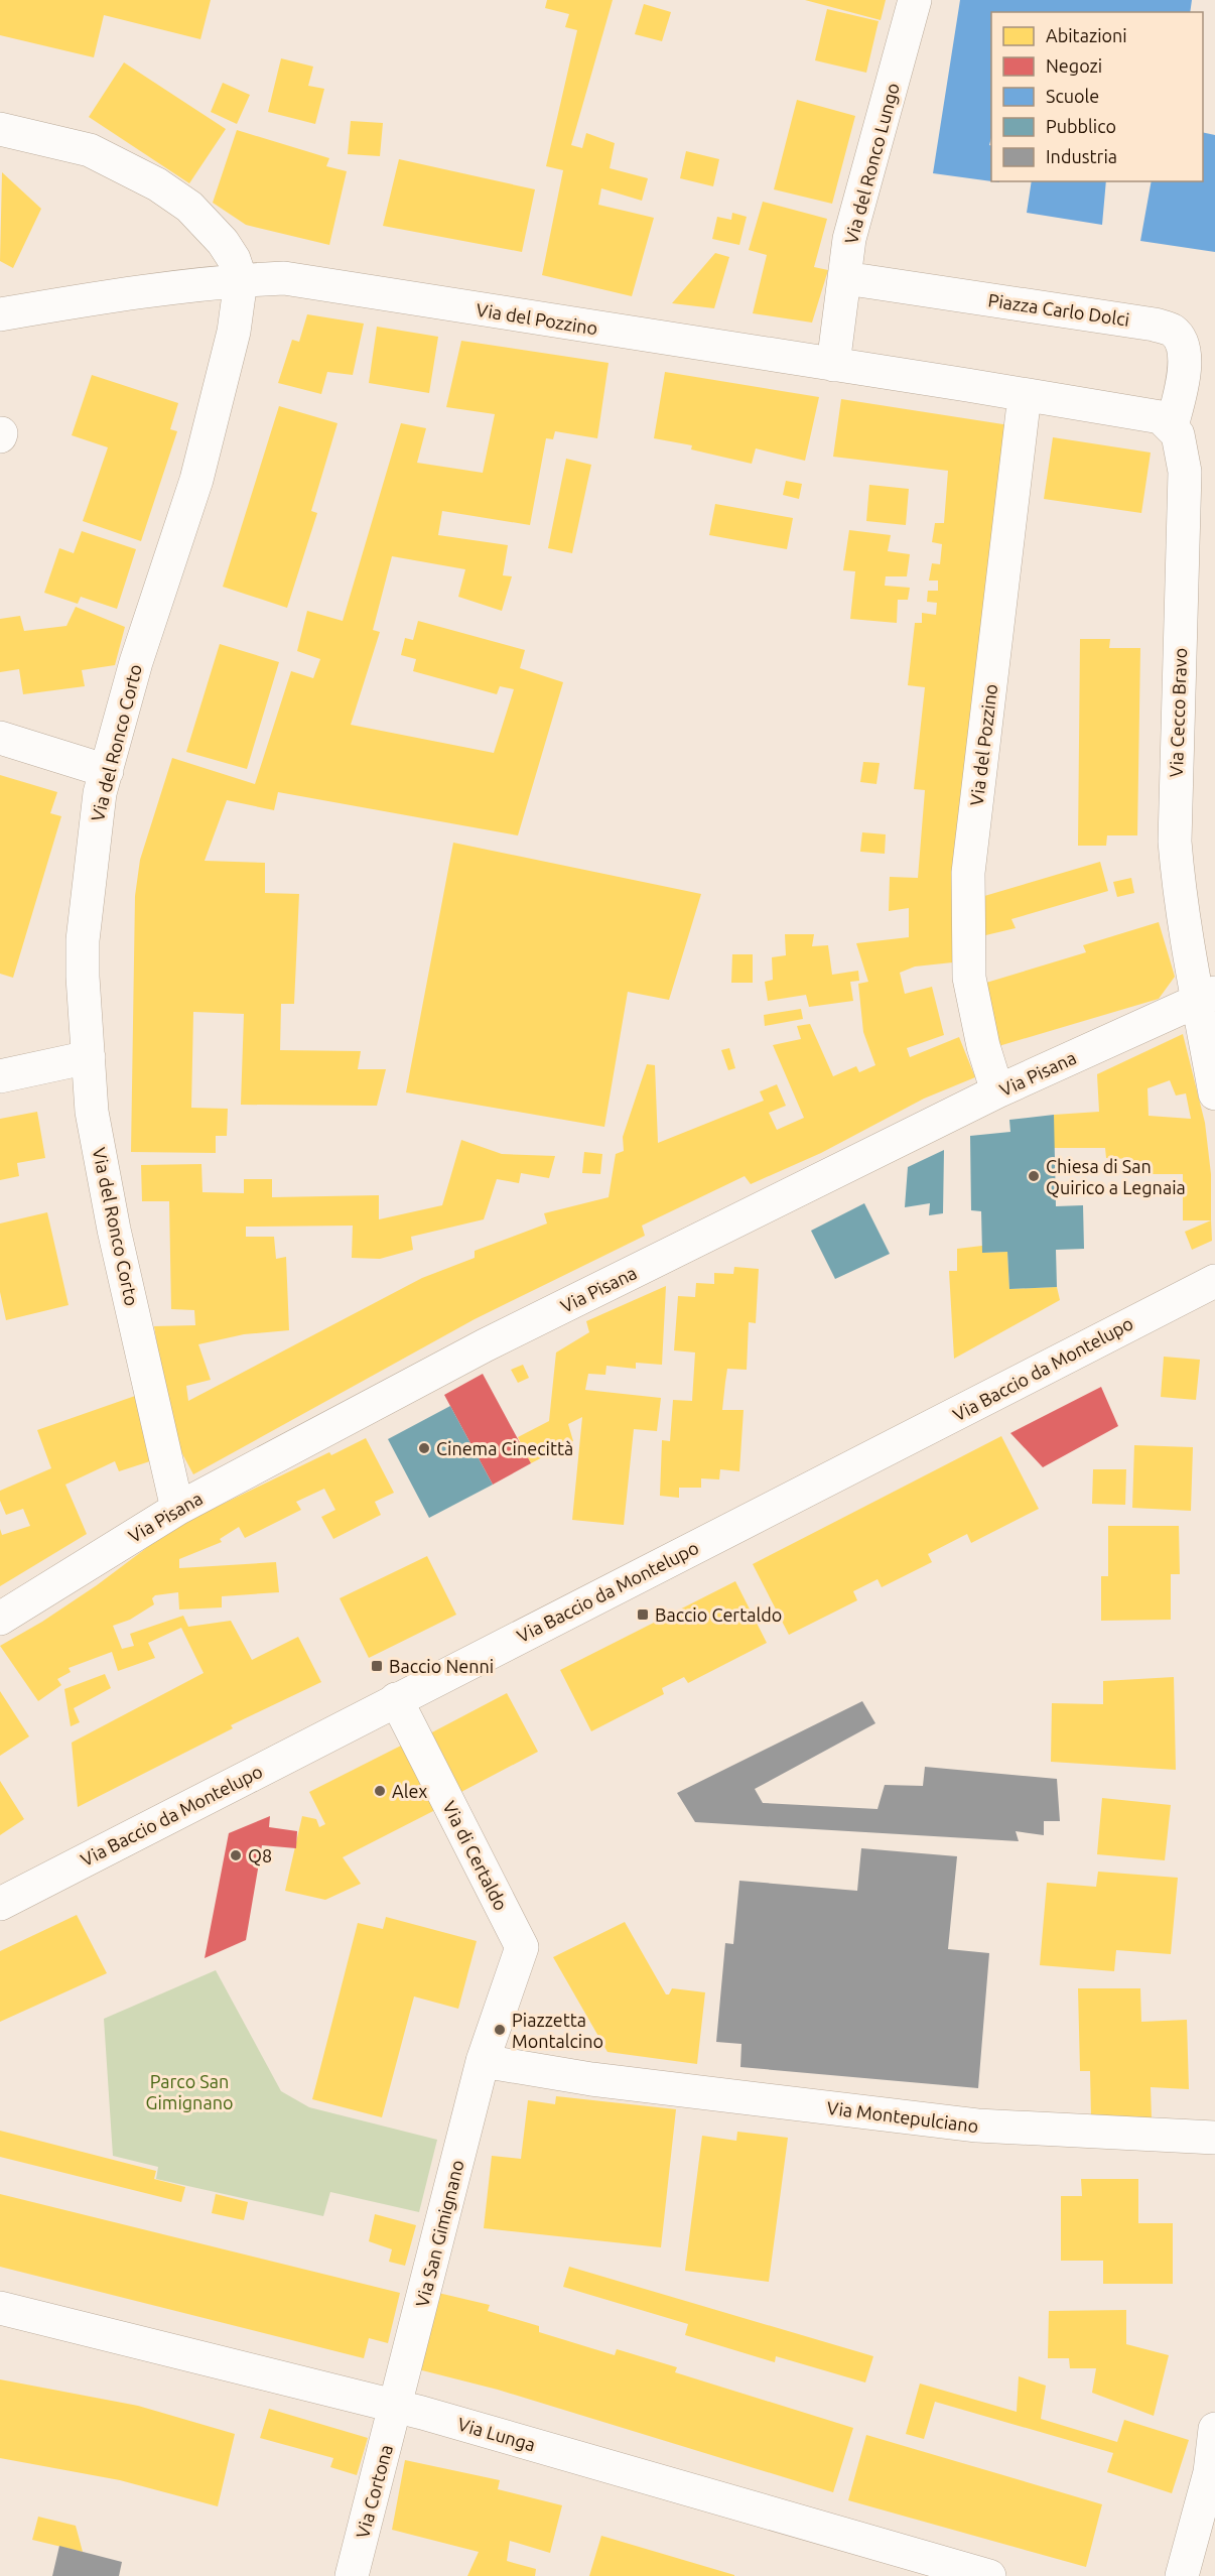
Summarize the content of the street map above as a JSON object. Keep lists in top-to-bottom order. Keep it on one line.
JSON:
{"streets":{"street":["Via del Ronco Lungo","Piazza Carlo Dolci","Via del Pozzino","Via Cecco Bravo","Via del Ronco Corto","Via Pisana","Via Baccio da Montelupo","Via di Certaldo","Via Montepulciano","Via San Gimignano","Via Lunga","Via Cortona"]},"crossings":[["Via del Ronco Lungo","Piazza Carlo Dolci"],["Via del Ronco Lungo","Via del Pozzino"],["Piazza Carlo Dolci","Via del Pozzino"],["Piazza Carlo Dolci","Via Cecco Bravo"],["Via del Pozzino","Via Cecco Bravo"],["Via del Pozzino","Via del Ronco Corto"],["Via del Pozzino","Via Pisana"],["Via Cecco Bravo","Via Pisana"],["Via del Ronco Corto","Via Pisana"],["Via Baccio da Montelupo","Via di Certaldo"],["Via di Certaldo","Via Montepulciano"],["Via di Certaldo","Via San Gimignano"],["Via Montepulciano","Via San Gimignano"],["Via San Gimignano","Via Lunga"],["Via San Gimignano","Via Cortona"],["Via Lunga","Via Cortona"]],"parks":["Parco San Gimignano"],"places":{"other":["Chiesa di San Quirico a Legnaia","Cinema Cinecittà","Alex","Q8","Piazzetta Montalcino"],"transit":["Baccio Certaldo","Baccio Nenni"]},"legend":["Abitazioni","Negozi","Scuole","Pubblico","Industria"]}
